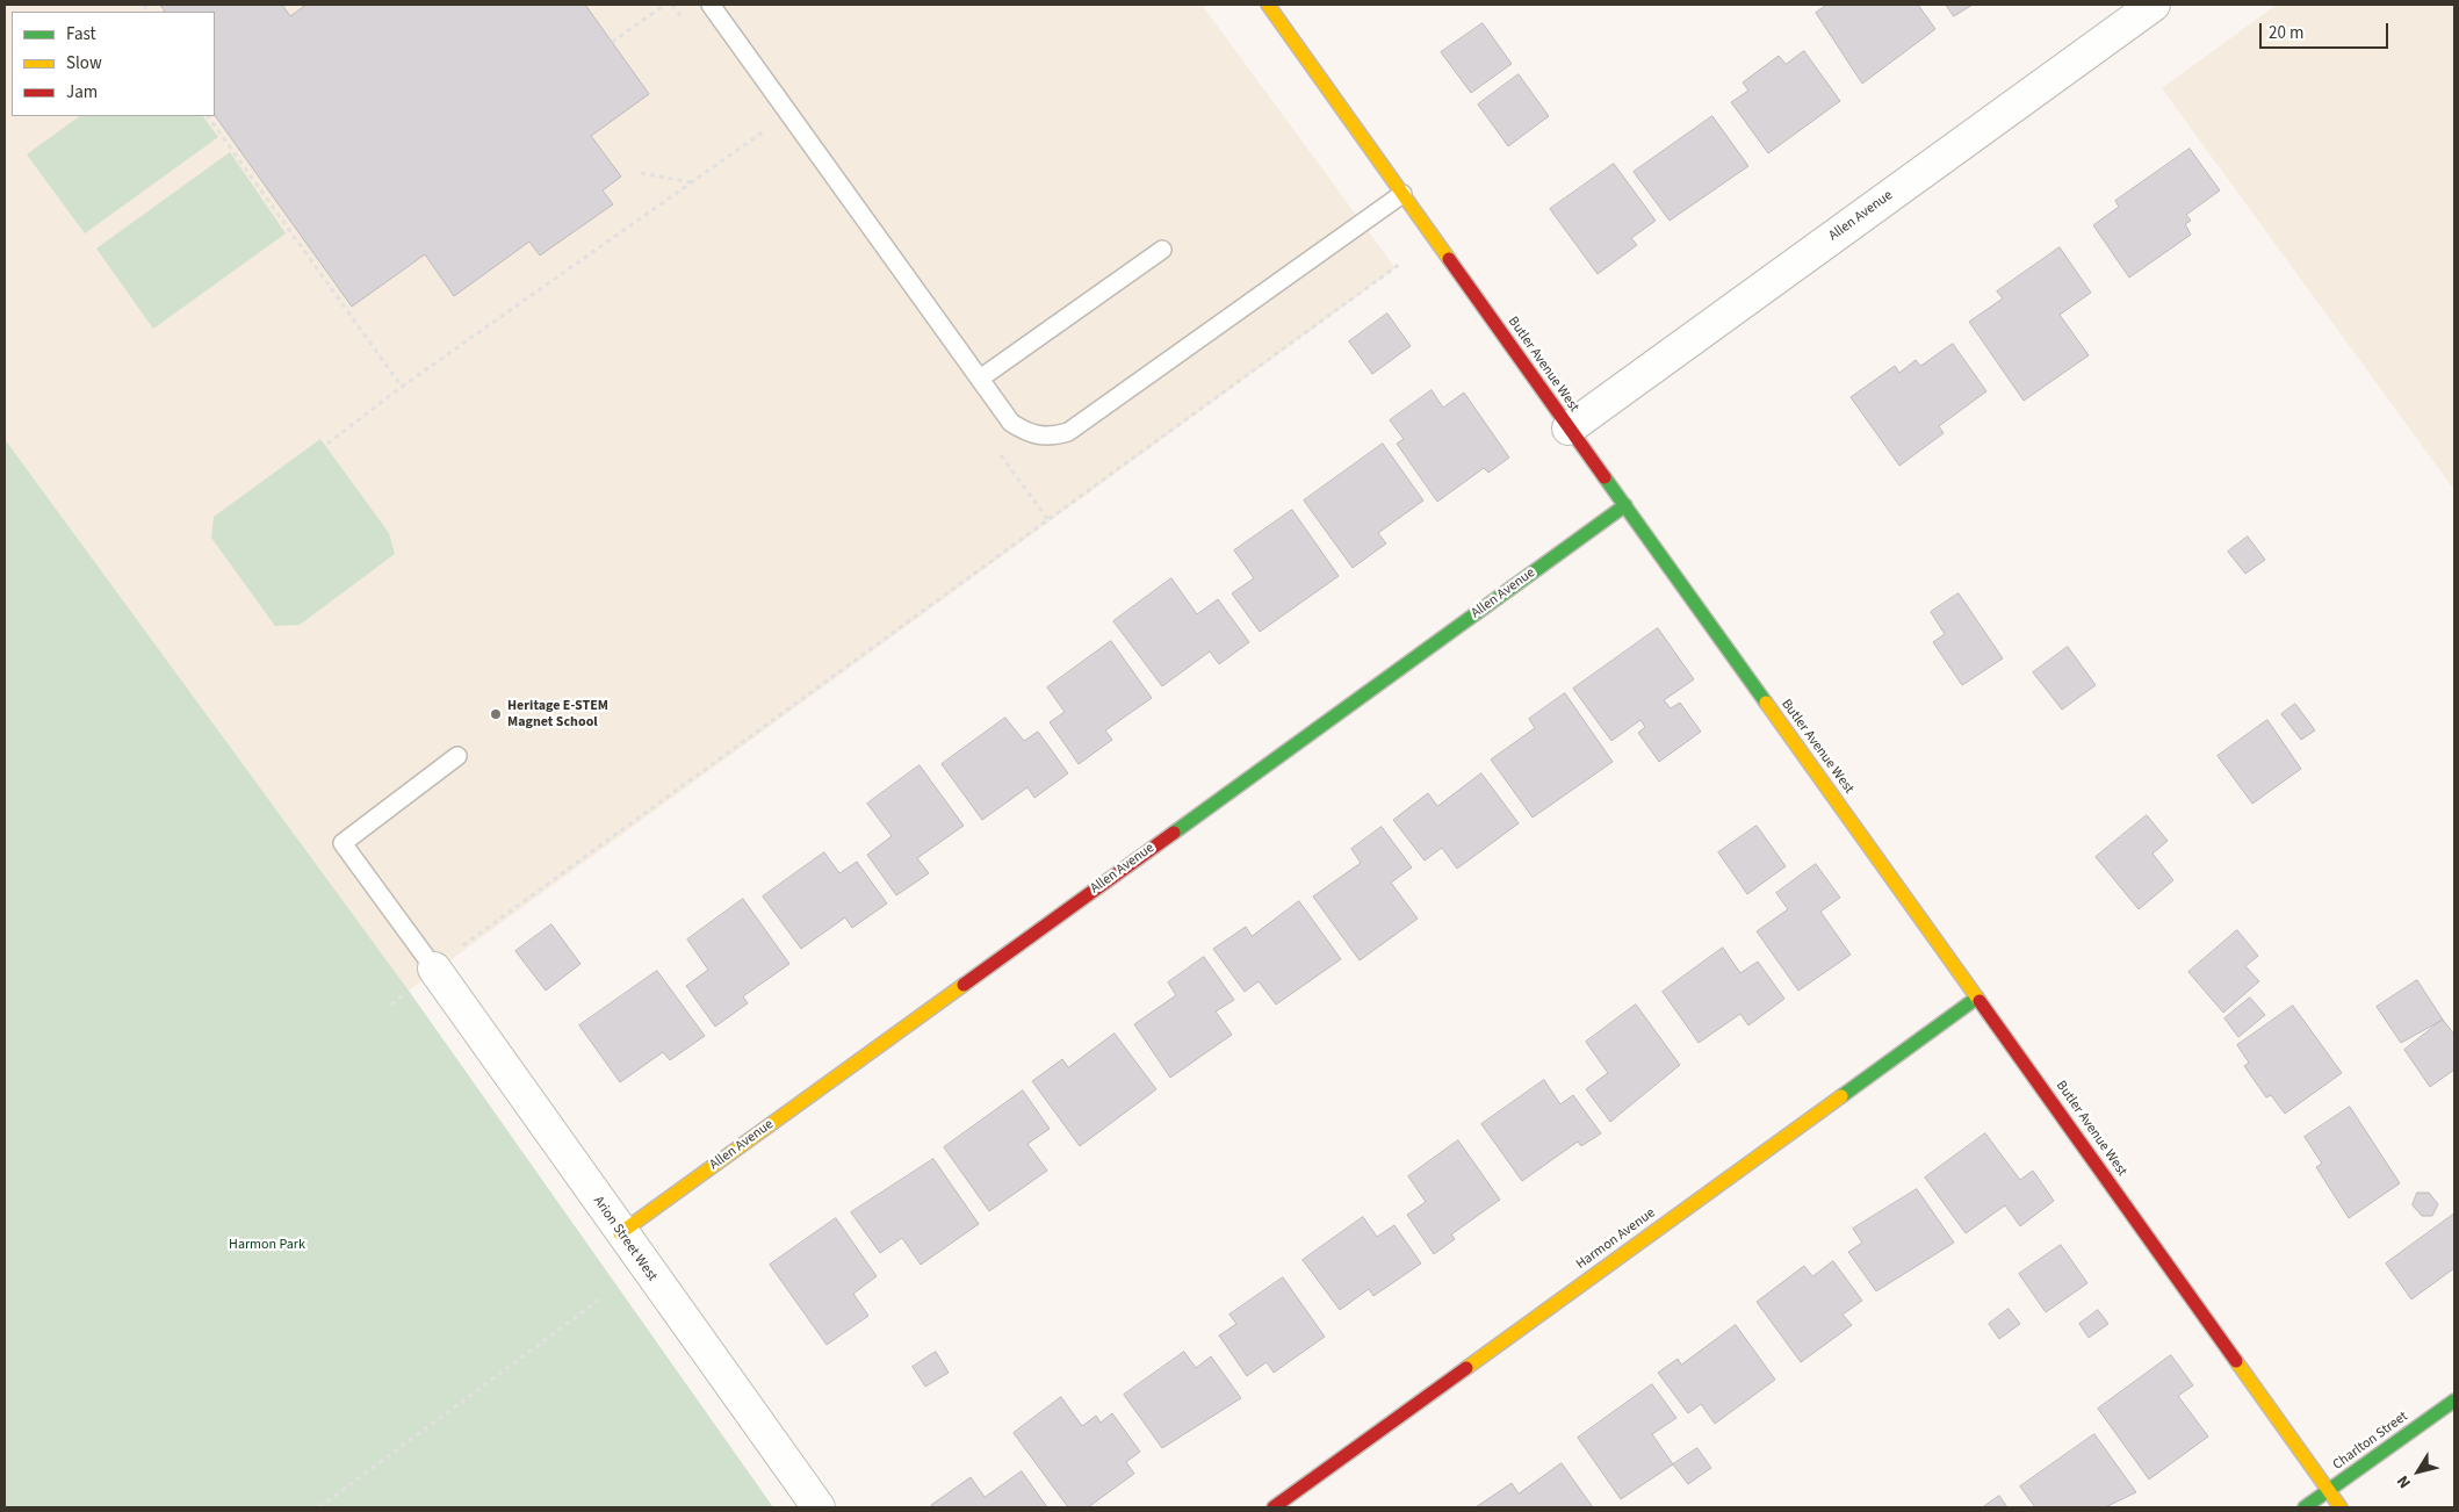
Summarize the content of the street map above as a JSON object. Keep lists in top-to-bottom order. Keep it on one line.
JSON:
{"streets":{"street":["Allen Avenue","Butler Avenue West","Arion Street West","Harmon Avenue","Charlton Street"]},"crossings":[["Allen Avenue","Butler Avenue West"],["Allen Avenue","Arion Street West"],["Butler Avenue West","Harmon Avenue"],["Butler Avenue West","Charlton Street"]],"parks":["Harmon Park"],"places":["Heritage E-STEM Magnet School"],"legend":["Fast","Slow","Jam"],"scale_bar":"20 m","north":"bottom left"}
